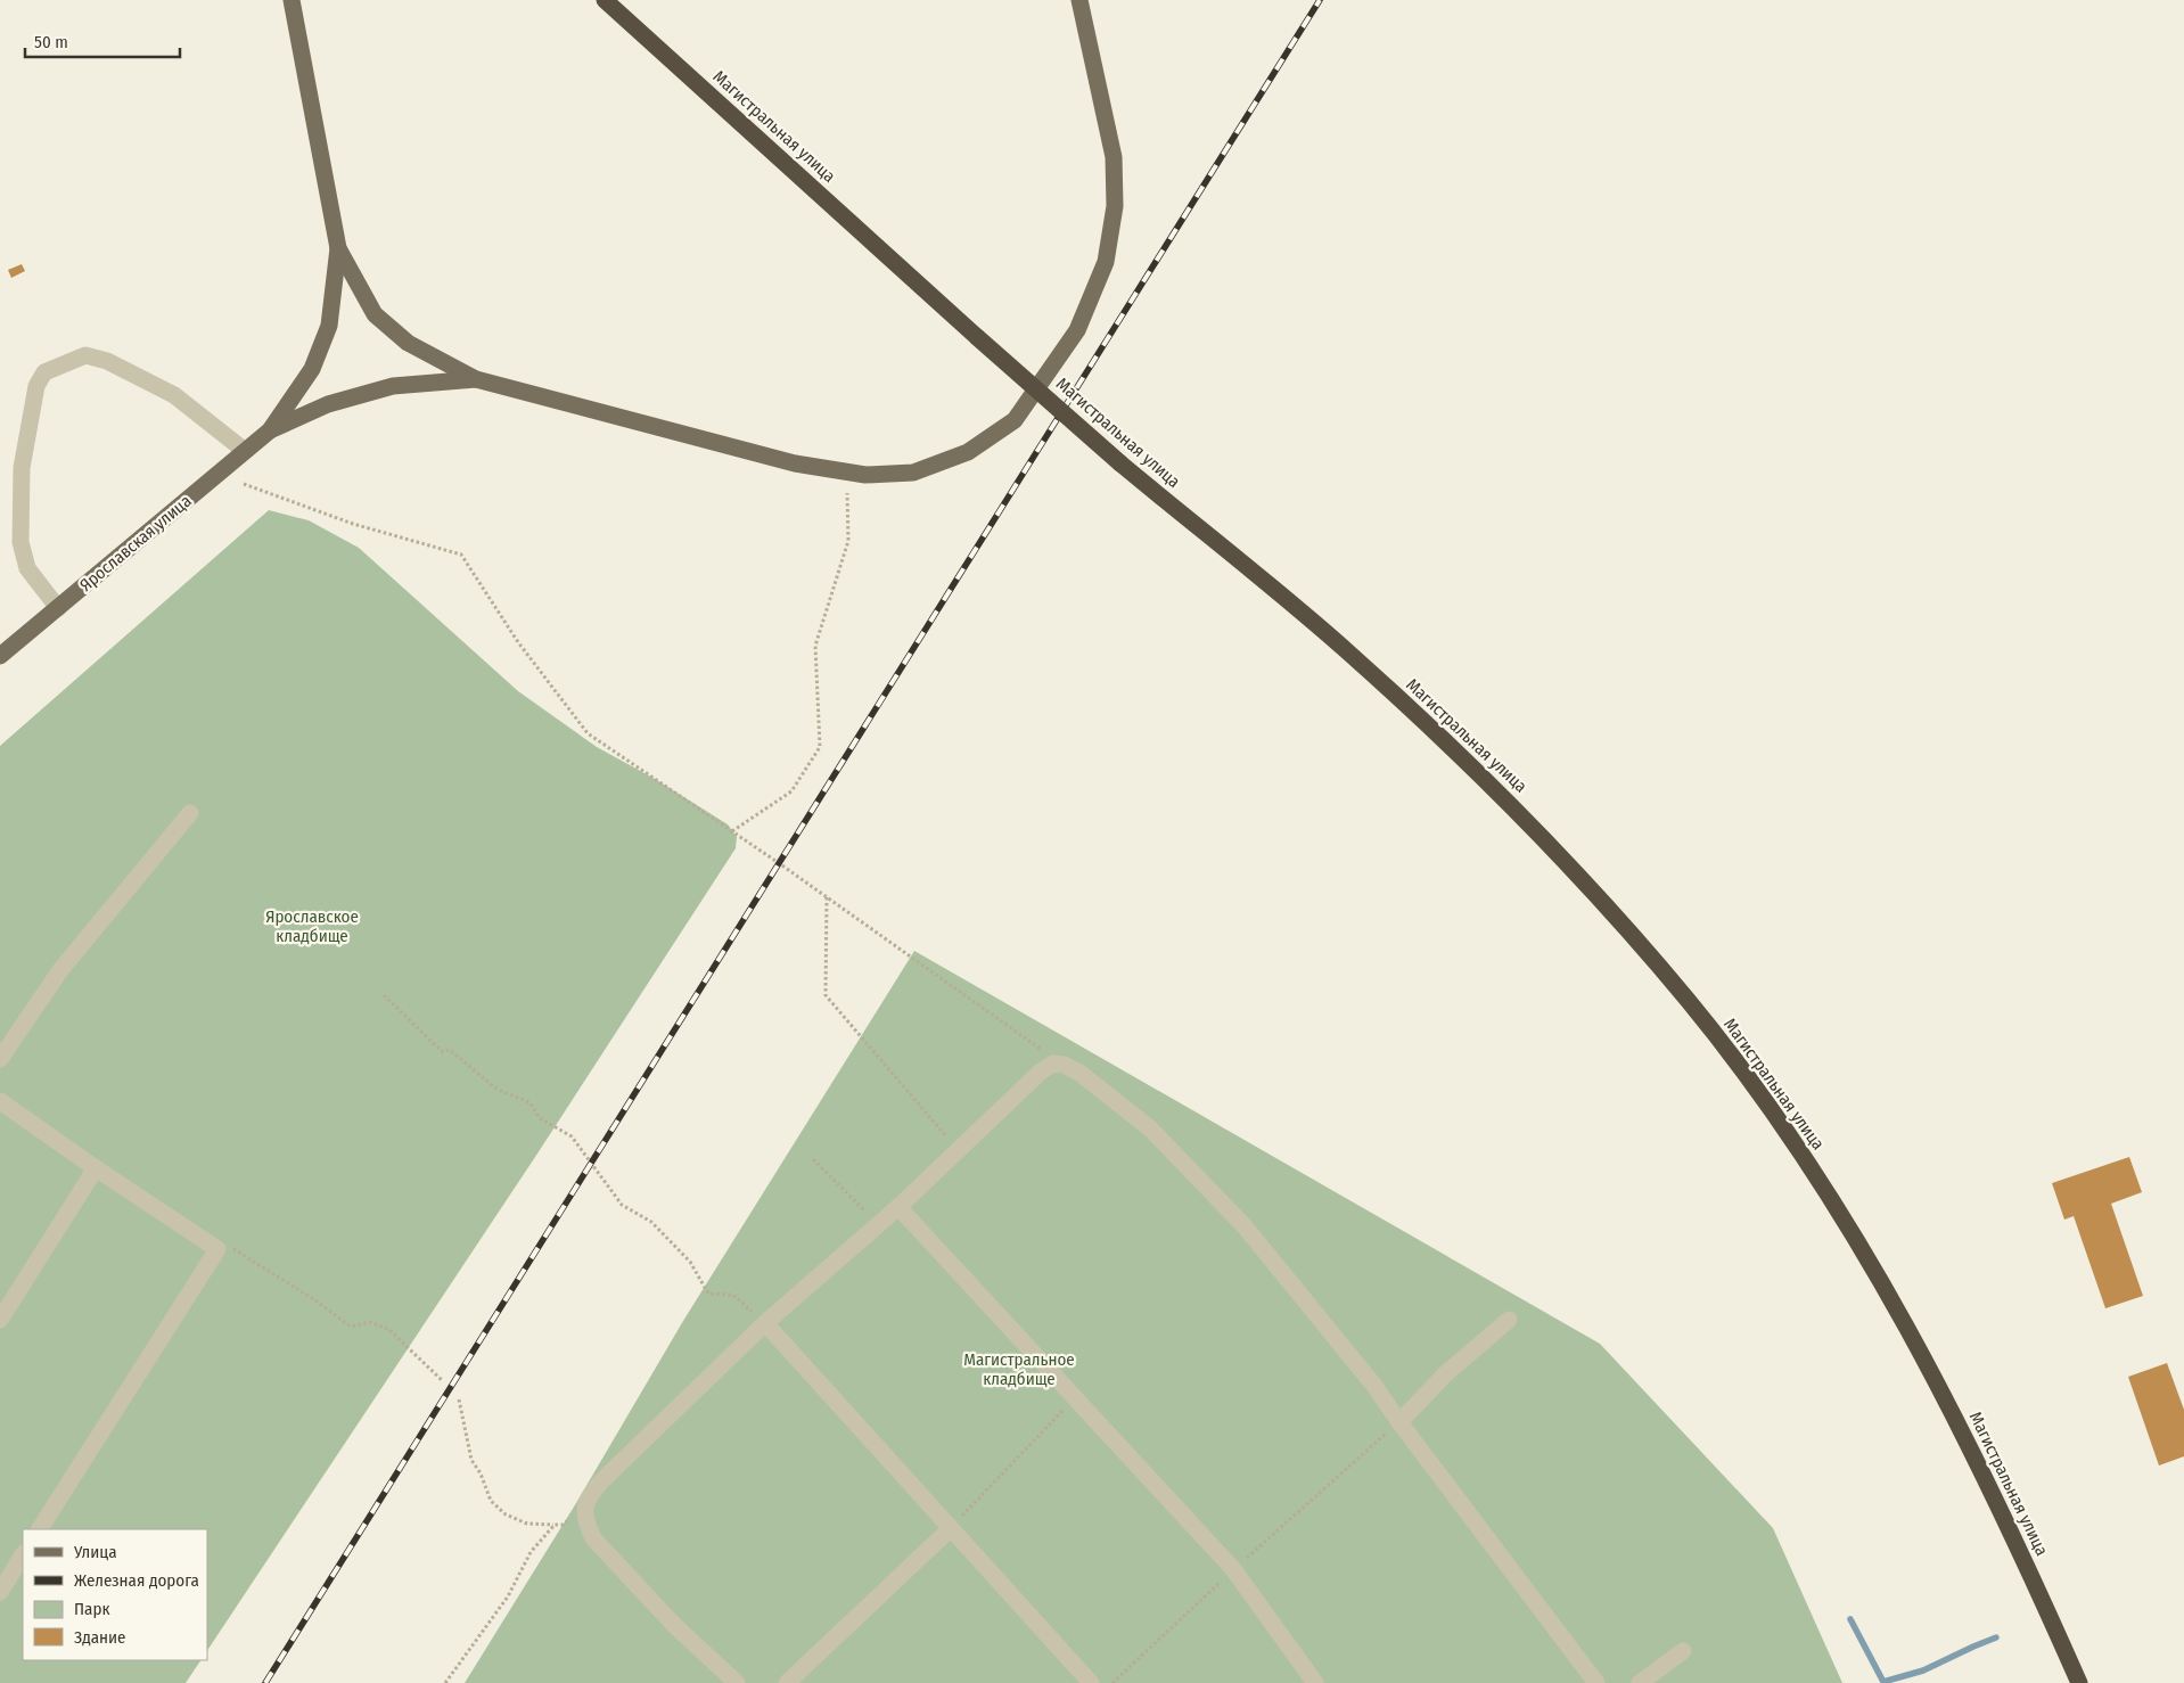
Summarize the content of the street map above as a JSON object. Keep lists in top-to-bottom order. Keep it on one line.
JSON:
{"streets":{"highway":["Магистральная улица"],"main road":["Ярославская улица"]},"parks":["Ярославское кладбище","Магистральное кладбище"],"legend":["Улица","Железная дорога","Парк","Здание"],"scale_bar":"50 m"}
